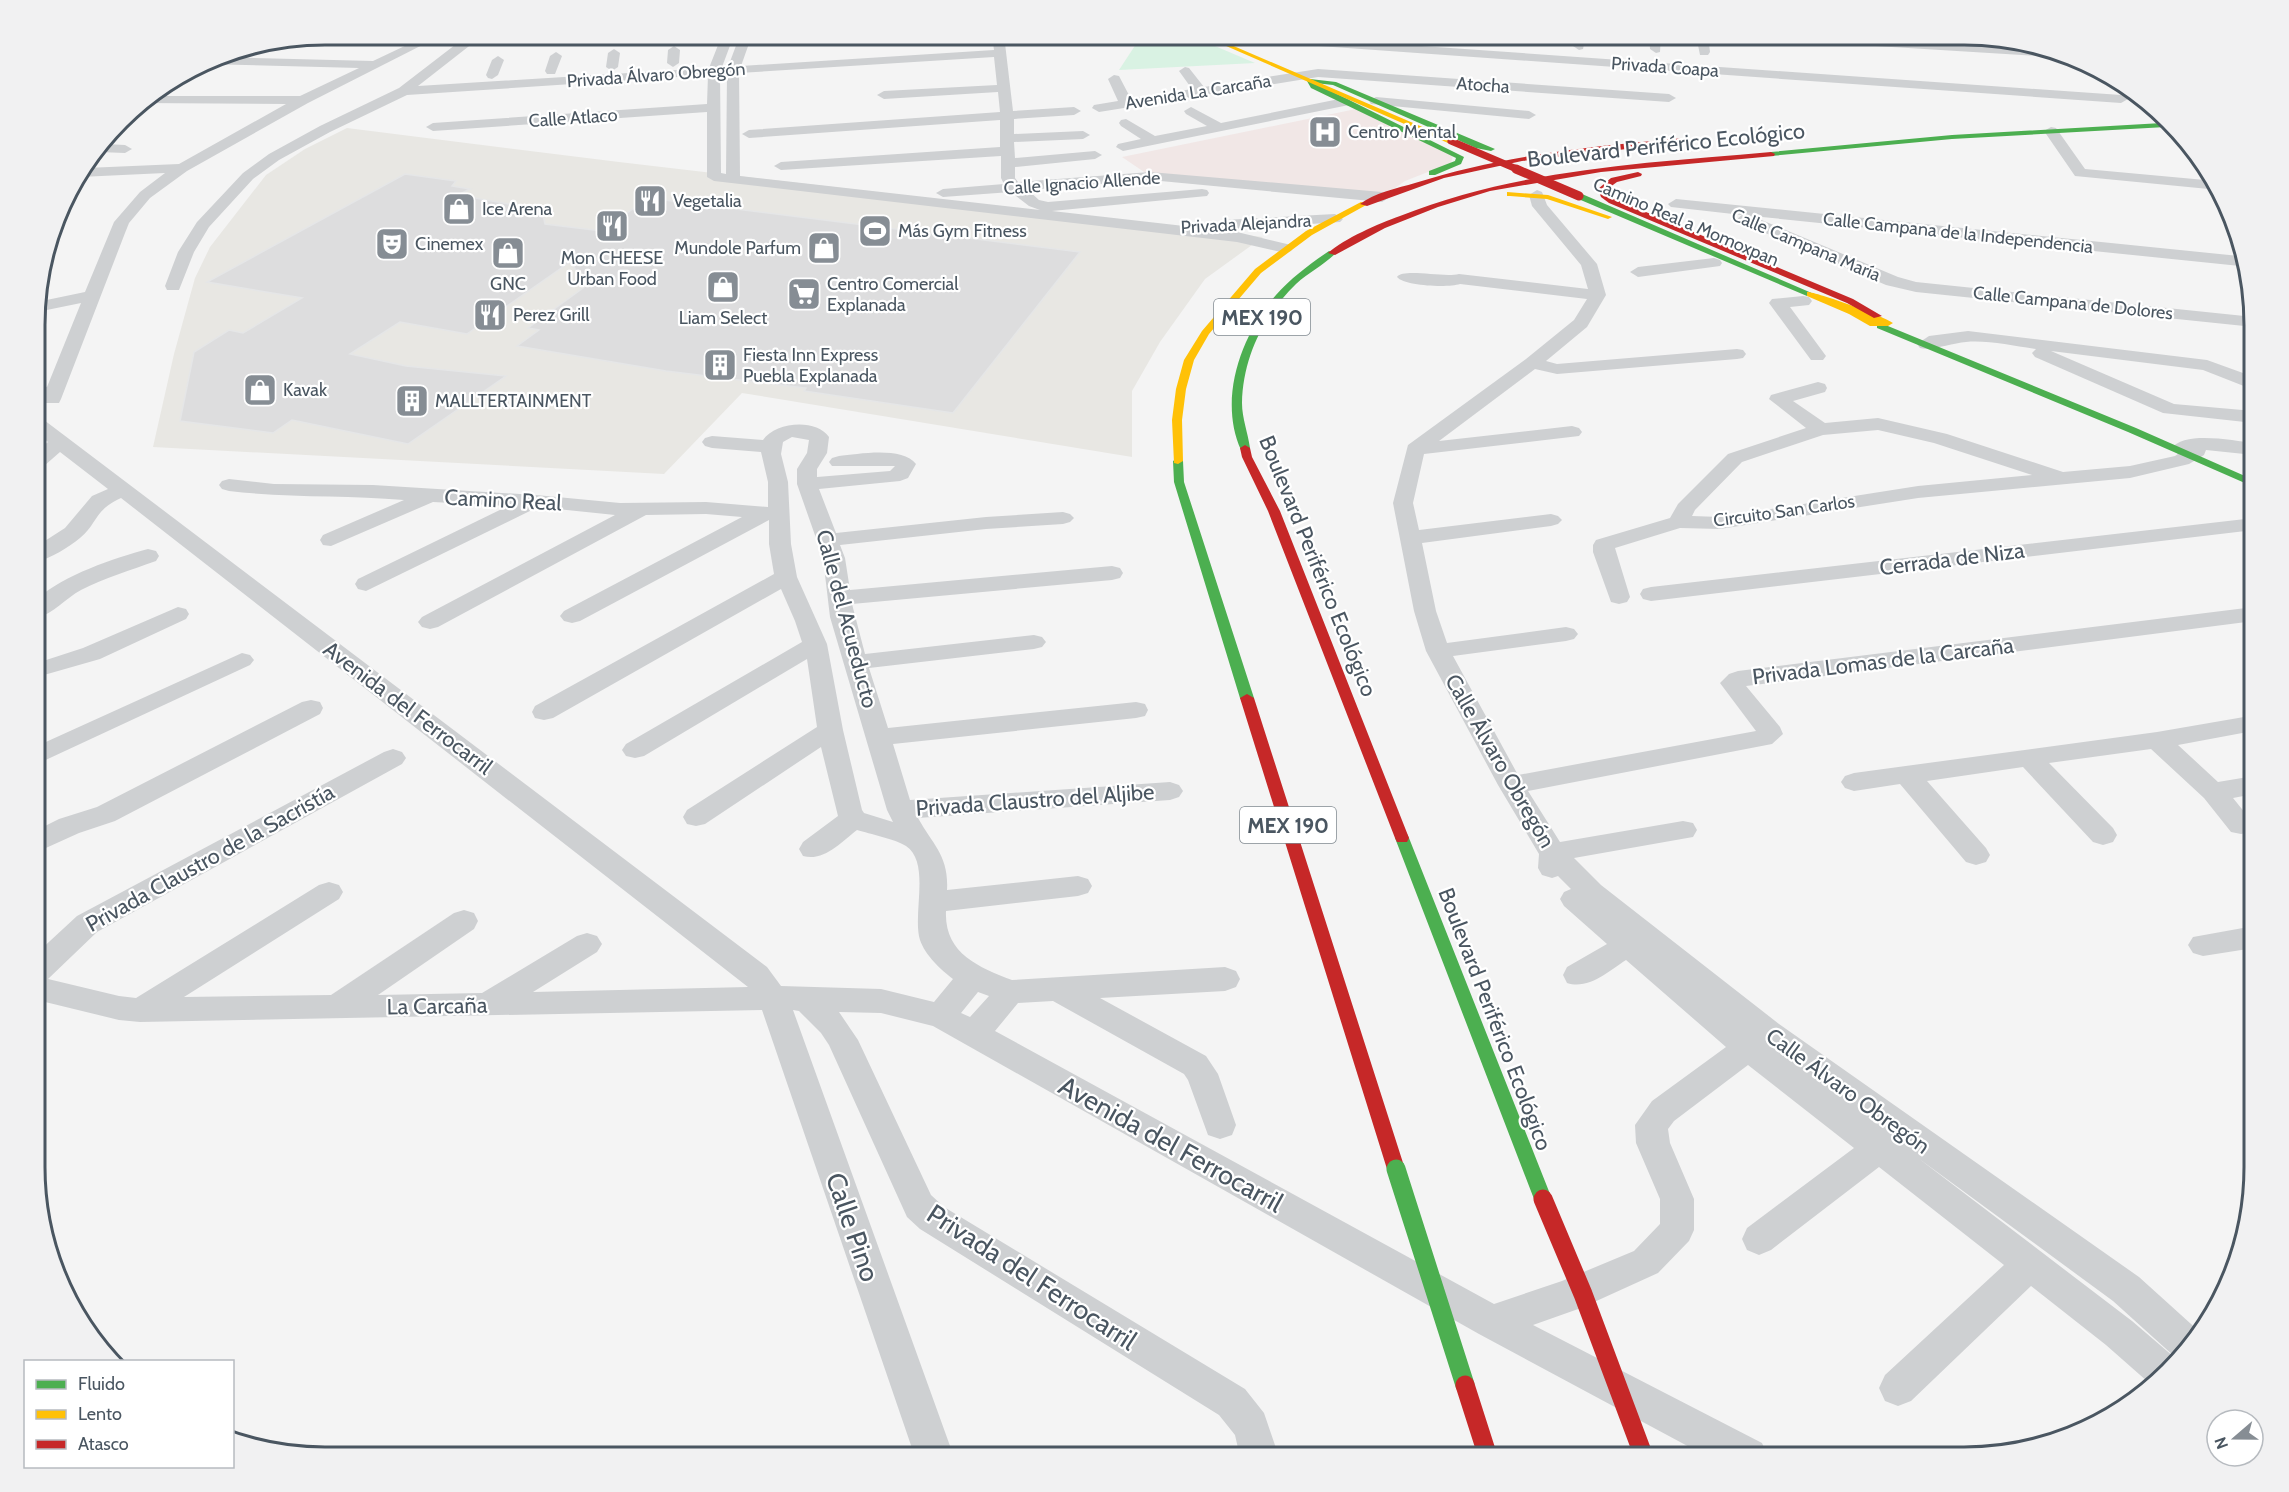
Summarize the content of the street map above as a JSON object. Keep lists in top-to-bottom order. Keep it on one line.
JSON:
{"streets":{"main road":["Boulevard Periférico Ecológico","Camino Real a Momoxpan","MEX 190"],"street":["Privada Coapa","Privada Álvaro Obregón","Atocha","Avenida La Carcaña","Calle Atlaco","Calle Ignacio Allende","Privada Alejandra","Calle Campana de la Independencia","Calle Campana María","Calle Campana de Dolores","Camino Real","Circuito San Carlos","Cerrada de Niza","Calle del Acueducto","Privada Lomas de la Carcaña","Avenida del Ferrocarril","Calle Álvaro Obregón","Privada Claustro del Aljibe","Privada Claustro de la Sacristía","La Carcaña","Calle Pino","Privada del Ferrocarril"]},"crossings":[["Atocha","Avenida La Carcaña"],["Atocha","Camino Real a Momoxpan"],["Avenida La Carcaña","Camino Real a Momoxpan"],["Boulevard Periférico Ecológico","Calle Ignacio Allende"],["Boulevard Periférico Ecológico","Privada Alejandra"],["Camino Real a Momoxpan","Circuito San Carlos"],["Calle Campana de la Independencia","Calle Campana María"],["Calle Campana María","Calle Campana de Dolores"],["Camino Real","Calle del Acueducto"],["Calle del Acueducto","Privada Claustro del Aljibe"],["Privada Lomas de la Carcaña","Calle Álvaro Obregón"],["Avenida del Ferrocarril","La Carcaña"],["Avenida del Ferrocarril","Calle Pino"],["La Carcaña","Calle Pino"],["La Carcaña","Privada del Ferrocarril"]],"places":{"hospital":["Centro Mental"],"restaurant":["Vegetalia","Mon CHEESE Urban Food","Perez Grill"],"shop":["Ice Arena","Mundole Parfum","GNC","Liam Select","Kavak"],"sports":["Más Gym Fitness"],"theatre":["Cinemex"],"supermarket":["Centro Comercial Explanada"],"building":["Fiesta Inn Express Puebla Explanada","MALLTERTAINMENT"]},"legend":["Fluido","Lento","Atasco"],"north":"left"}
